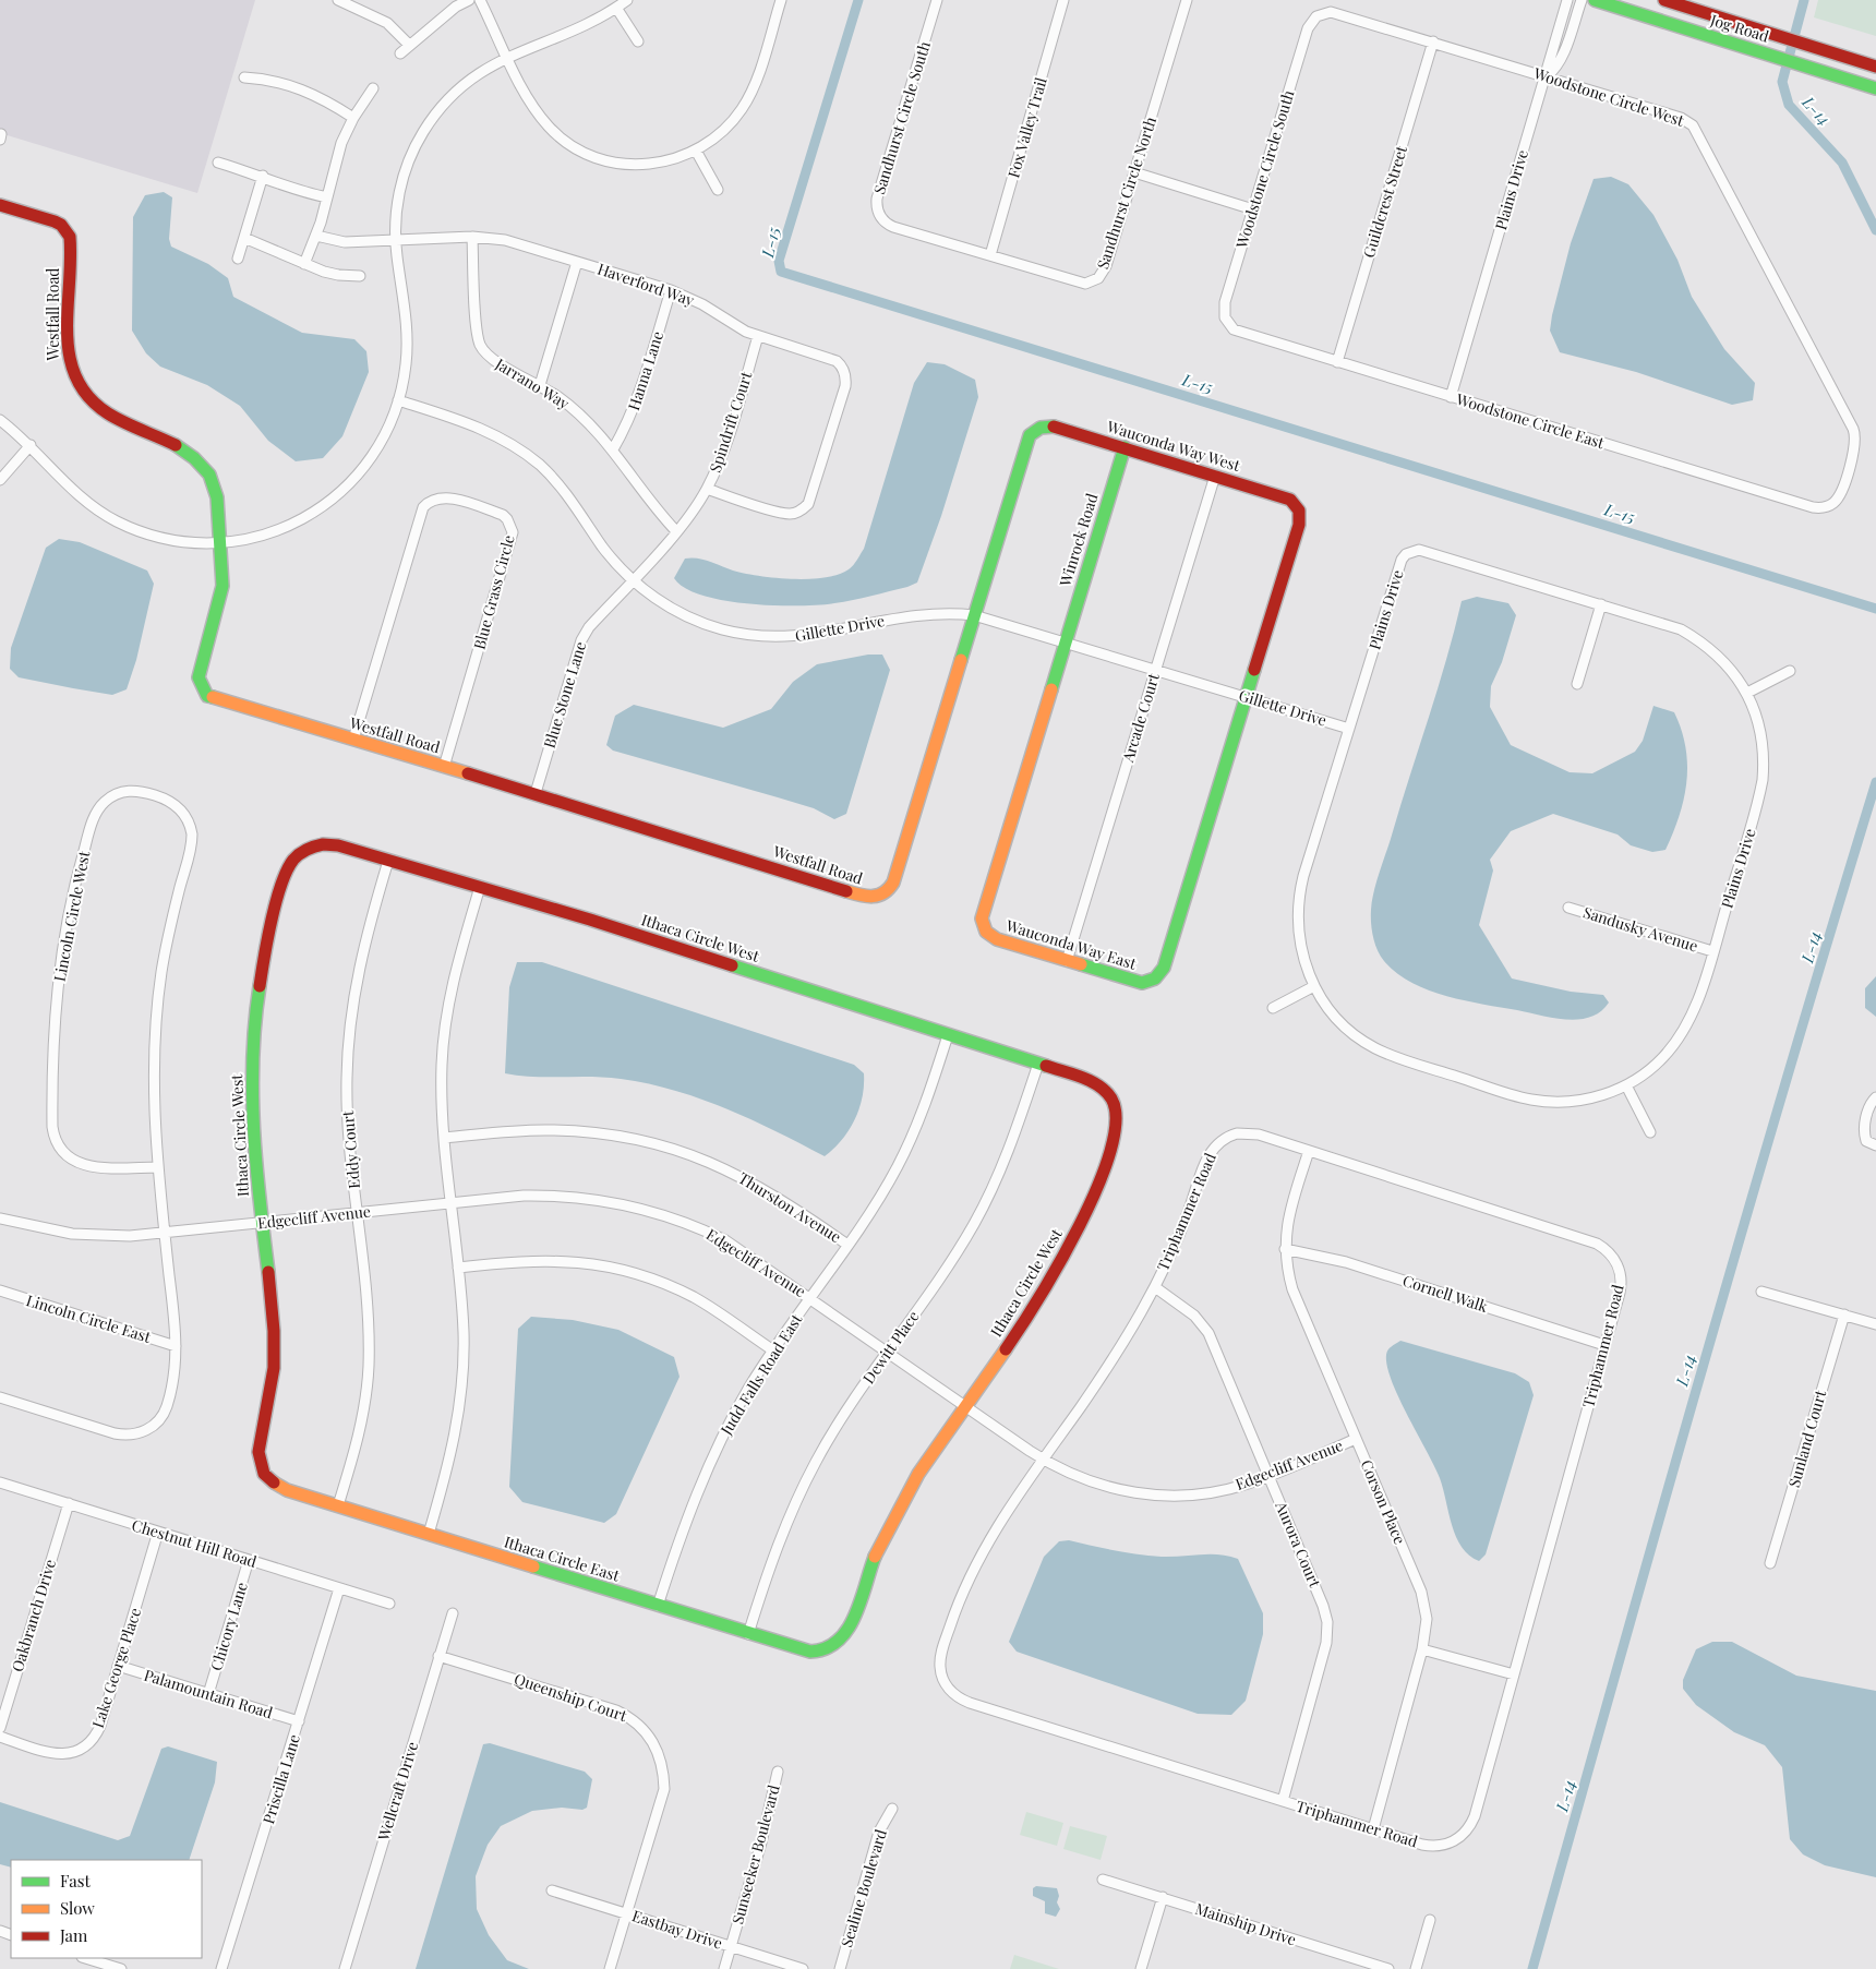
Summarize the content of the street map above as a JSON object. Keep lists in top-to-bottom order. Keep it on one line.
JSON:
{"streets":{"street":["Jog Road","Woodstone Circle West","Sandhurst Circle South","Fox Valley Trail","Woodstone Circle South","Plains Drive","Sandhurst Circle North","Guildcrest Street","Haverford Way","Westfall Road","Hanna Lane","Jarrano Way","Woodstone Circle East","Spindrift Court","Wauconda Way West","Winrock Road","Blue Grass Circle","Gillette Drive","Blue Stone Lane","Arcade Court","Lincoln Circle West","Sandusky Avenue","Ithaca Circle West","Wauconda Way East","Eddy Court","Thurston Avenue","Triphammer Road","Edgecliff Avenue","Cornell Walk","Lincoln Circle East","Dewitt Place","Judd Falls Road East","Sunland Court","Corson Place","Chestnut Hill Road","Aurora Court","Ithaca Circle East","Oakbranch Drive","Chicory Lane","Lake George Place","Palamountain Road","Queenship Court","Priscilla Lane","Wellcraft Drive","Sunseeker Boulevard","Sealine Boulevard","Mainship Drive","Eastbay Drive"]},"crossings":[["Woodstone Circle West","Woodstone Circle South"],["Woodstone Circle West","Plains Drive"],["Woodstone Circle West","Guildcrest Street"],["Woodstone Circle West","Woodstone Circle East"],["Sandhurst Circle South","Fox Valley Trail"],["Sandhurst Circle South","Sandhurst Circle North"],["Fox Valley Trail","Sandhurst Circle North"],["Woodstone Circle South","Woodstone Circle East"],["Plains Drive","Woodstone Circle East"],["Plains Drive","Gillette Drive"],["Plains Drive","Sandusky Avenue"],["Guildcrest Street","Woodstone Circle East"],["Haverford Way","Hanna Lane"],["Haverford Way","Jarrano Way"],["Haverford Way","Spindrift Court"],["Westfall Road","Wauconda Way West"],["Westfall Road","Blue Grass Circle"],["Westfall Road","Gillette Drive"],["Westfall Road","Blue Stone Lane"],["Hanna Lane","Jarrano Way"],["Jarrano Way","Spindrift Court"],["Spindrift Court","Gillette Drive"],["Spindrift Court","Blue Stone Lane"],["Wauconda Way West","Winrock Road"],["Wauconda Way West","Gillette Drive"],["Wauconda Way West","Arcade Court"],["Wauconda Way West","Wauconda Way East"],["Winrock Road","Gillette Drive"],["Winrock Road","Wauconda Way East"],["Gillette Drive","Blue Stone Lane"],["Gillette Drive","Arcade Court"],["Gillette Drive","Wauconda Way East"],["Arcade Court","Wauconda Way East"],["Lincoln Circle West","Edgecliff Avenue"],["Lincoln Circle West","Lincoln Circle East"],["Ithaca Circle West","Eddy Court"],["Ithaca Circle West","Edgecliff Avenue"],["Ithaca Circle West","Dewitt Place"],["Ithaca Circle West","Judd Falls Road East"],["Ithaca Circle West","Ithaca Circle East"],["Eddy Court","Edgecliff Avenue"],["Eddy Court","Ithaca Circle East"],["Thurston Avenue","Judd Falls Road East"],["Triphammer Road","Edgecliff Avenue"],["Triphammer Road","Cornell Walk"],["Triphammer Road","Corson Place"],["Triphammer Road","Aurora Court"],["Edgecliff Avenue","Lincoln Circle East"],["Edgecliff Avenue","Dewitt Place"],["Edgecliff Avenue","Judd Falls Road East"],["Edgecliff Avenue","Corson Place"],["Edgecliff Avenue","Aurora Court"],["Edgecliff Avenue","Ithaca Circle East"],["Cornell Walk","Corson Place"],["Dewitt Place","Ithaca Circle East"],["Judd Falls Road East","Ithaca Circle East"],["Chestnut Hill Road","Oakbranch Drive"],["Chestnut Hill Road","Chicory Lane"],["Chestnut Hill Road","Lake George Place"],["Chestnut Hill Road","Priscilla Lane"],["Chicory Lane","Palamountain Road"],["Lake George Place","Palamountain Road"],["Palamountain Road","Priscilla Lane"],["Queenship Court","Wellcraft Drive"],["Queenship Court","Eastbay Drive"],["Sunseeker Boulevard","Eastbay Drive"]],"water":["L-14","L-15"],"legend":["Fast","Slow","Jam"]}
